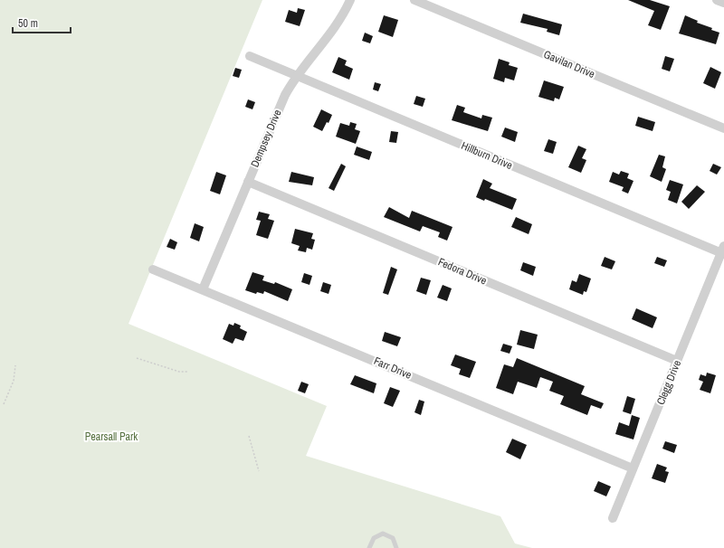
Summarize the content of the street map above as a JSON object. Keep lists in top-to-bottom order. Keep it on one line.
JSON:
{"streets":{"street":["Gavilan Drive","Dempsey Drive","Hillburn Drive","Fedora Drive","Farr Drive","Clegg Drive"]},"crossings":[["Dempsey Drive","Hillburn Drive"],["Dempsey Drive","Fedora Drive"],["Dempsey Drive","Farr Drive"],["Hillburn Drive","Clegg Drive"],["Fedora Drive","Clegg Drive"],["Farr Drive","Clegg Drive"]],"parks":["Pearsall Park"],"scale_bar":"50 m"}
